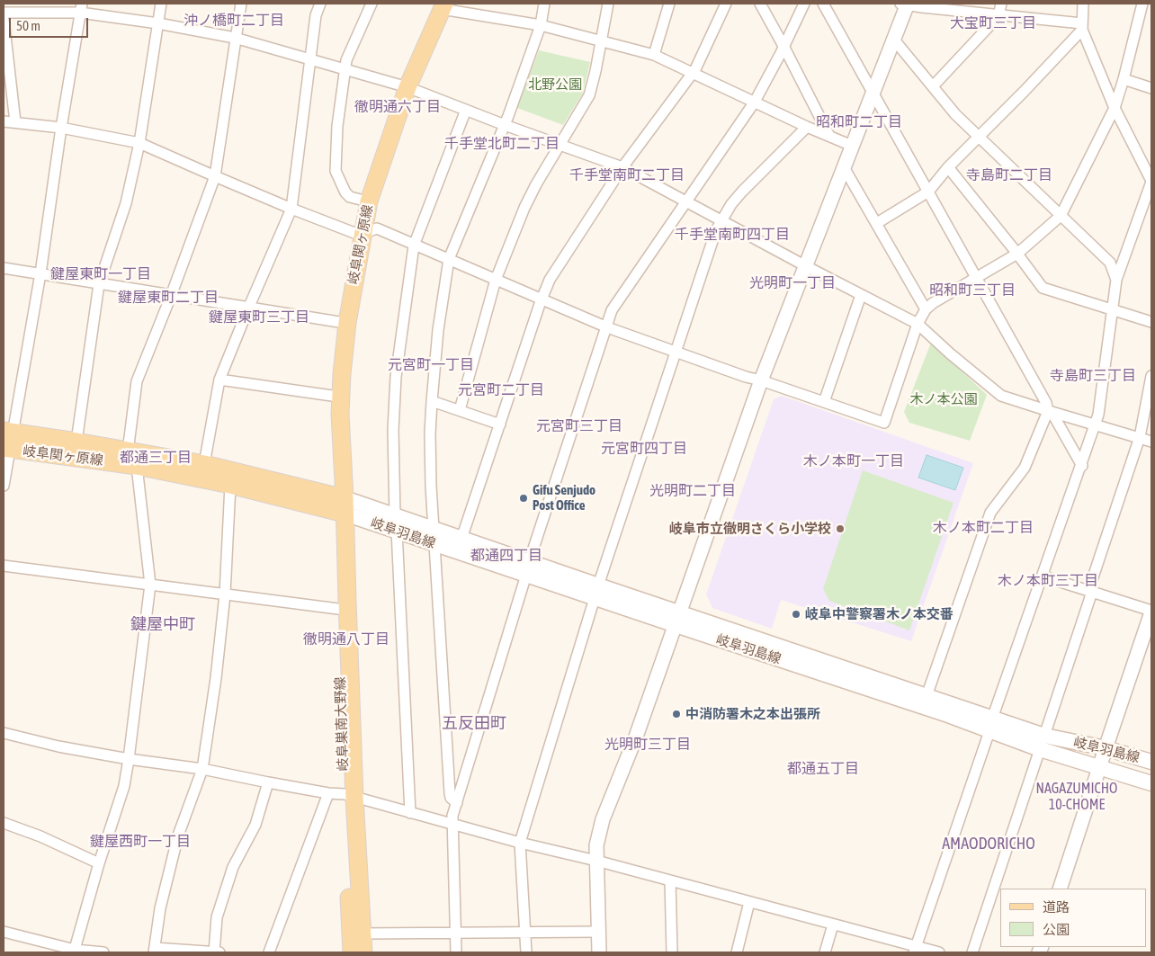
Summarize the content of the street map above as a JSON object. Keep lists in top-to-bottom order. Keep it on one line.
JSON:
{"streets":{"main road":["岐阜関ヶ原線","岐阜羽島線","岐阜巣南大野線"]},"crossings":[["岐阜関ヶ原線","岐阜羽島線"],["岐阜関ヶ原線","岐阜巣南大野線"],["岐阜羽島線","岐阜巣南大野線"]],"districts":["沖ノ橋町二丁目","大宝町三丁目","徹明通六丁目","昭和町二丁目","千手堂北町二丁目","千手堂南町二丁目","寺島町二丁目","千手堂南町四丁目","鍵屋東町一丁目","光明町一丁目","昭和町三丁目","鍵屋東町二丁目","鍵屋東町三丁目","元宮町一丁目","寺島町三丁目","元宮町二丁目","元宮町三丁目","元宮町四丁目","都通三丁目","木ノ本町一丁目","光明町二丁目","木ノ本町二丁目","都通四丁目","木ノ本町三丁目","鍵屋中町","徹明通八丁目","五反田町","光明町三丁目","都通五丁目","NAGAZUMICHO 10-CHOME","鍵屋西町一丁目","AMAODORICHO"],"parks":["北野公園","木ノ本公園"],"places":["Gifu Senjudo Post Office","岐阜市立徹明さくら小学校","岐阜中警察署木ノ本交番","中消防署木之本出張所"],"legend":["道路","公園"],"scale_bar":"50 m"}
